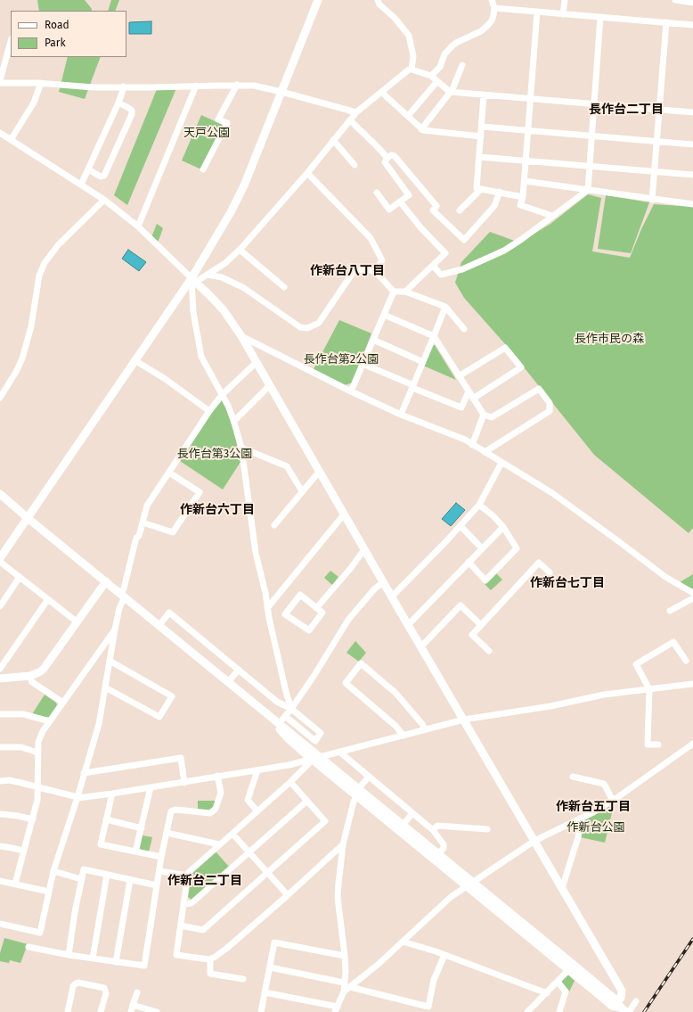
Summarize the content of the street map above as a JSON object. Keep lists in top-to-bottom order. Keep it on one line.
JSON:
{"districts":["長作台二丁目","作新台八丁目","作新台六丁目","作新台七丁目","作新台五丁目","作新台二丁目"],"parks":["天戸公園","長作市民の森","長作台第2公園","長作台第3公園","作新台公園"],"legend":["Road","Park"]}
